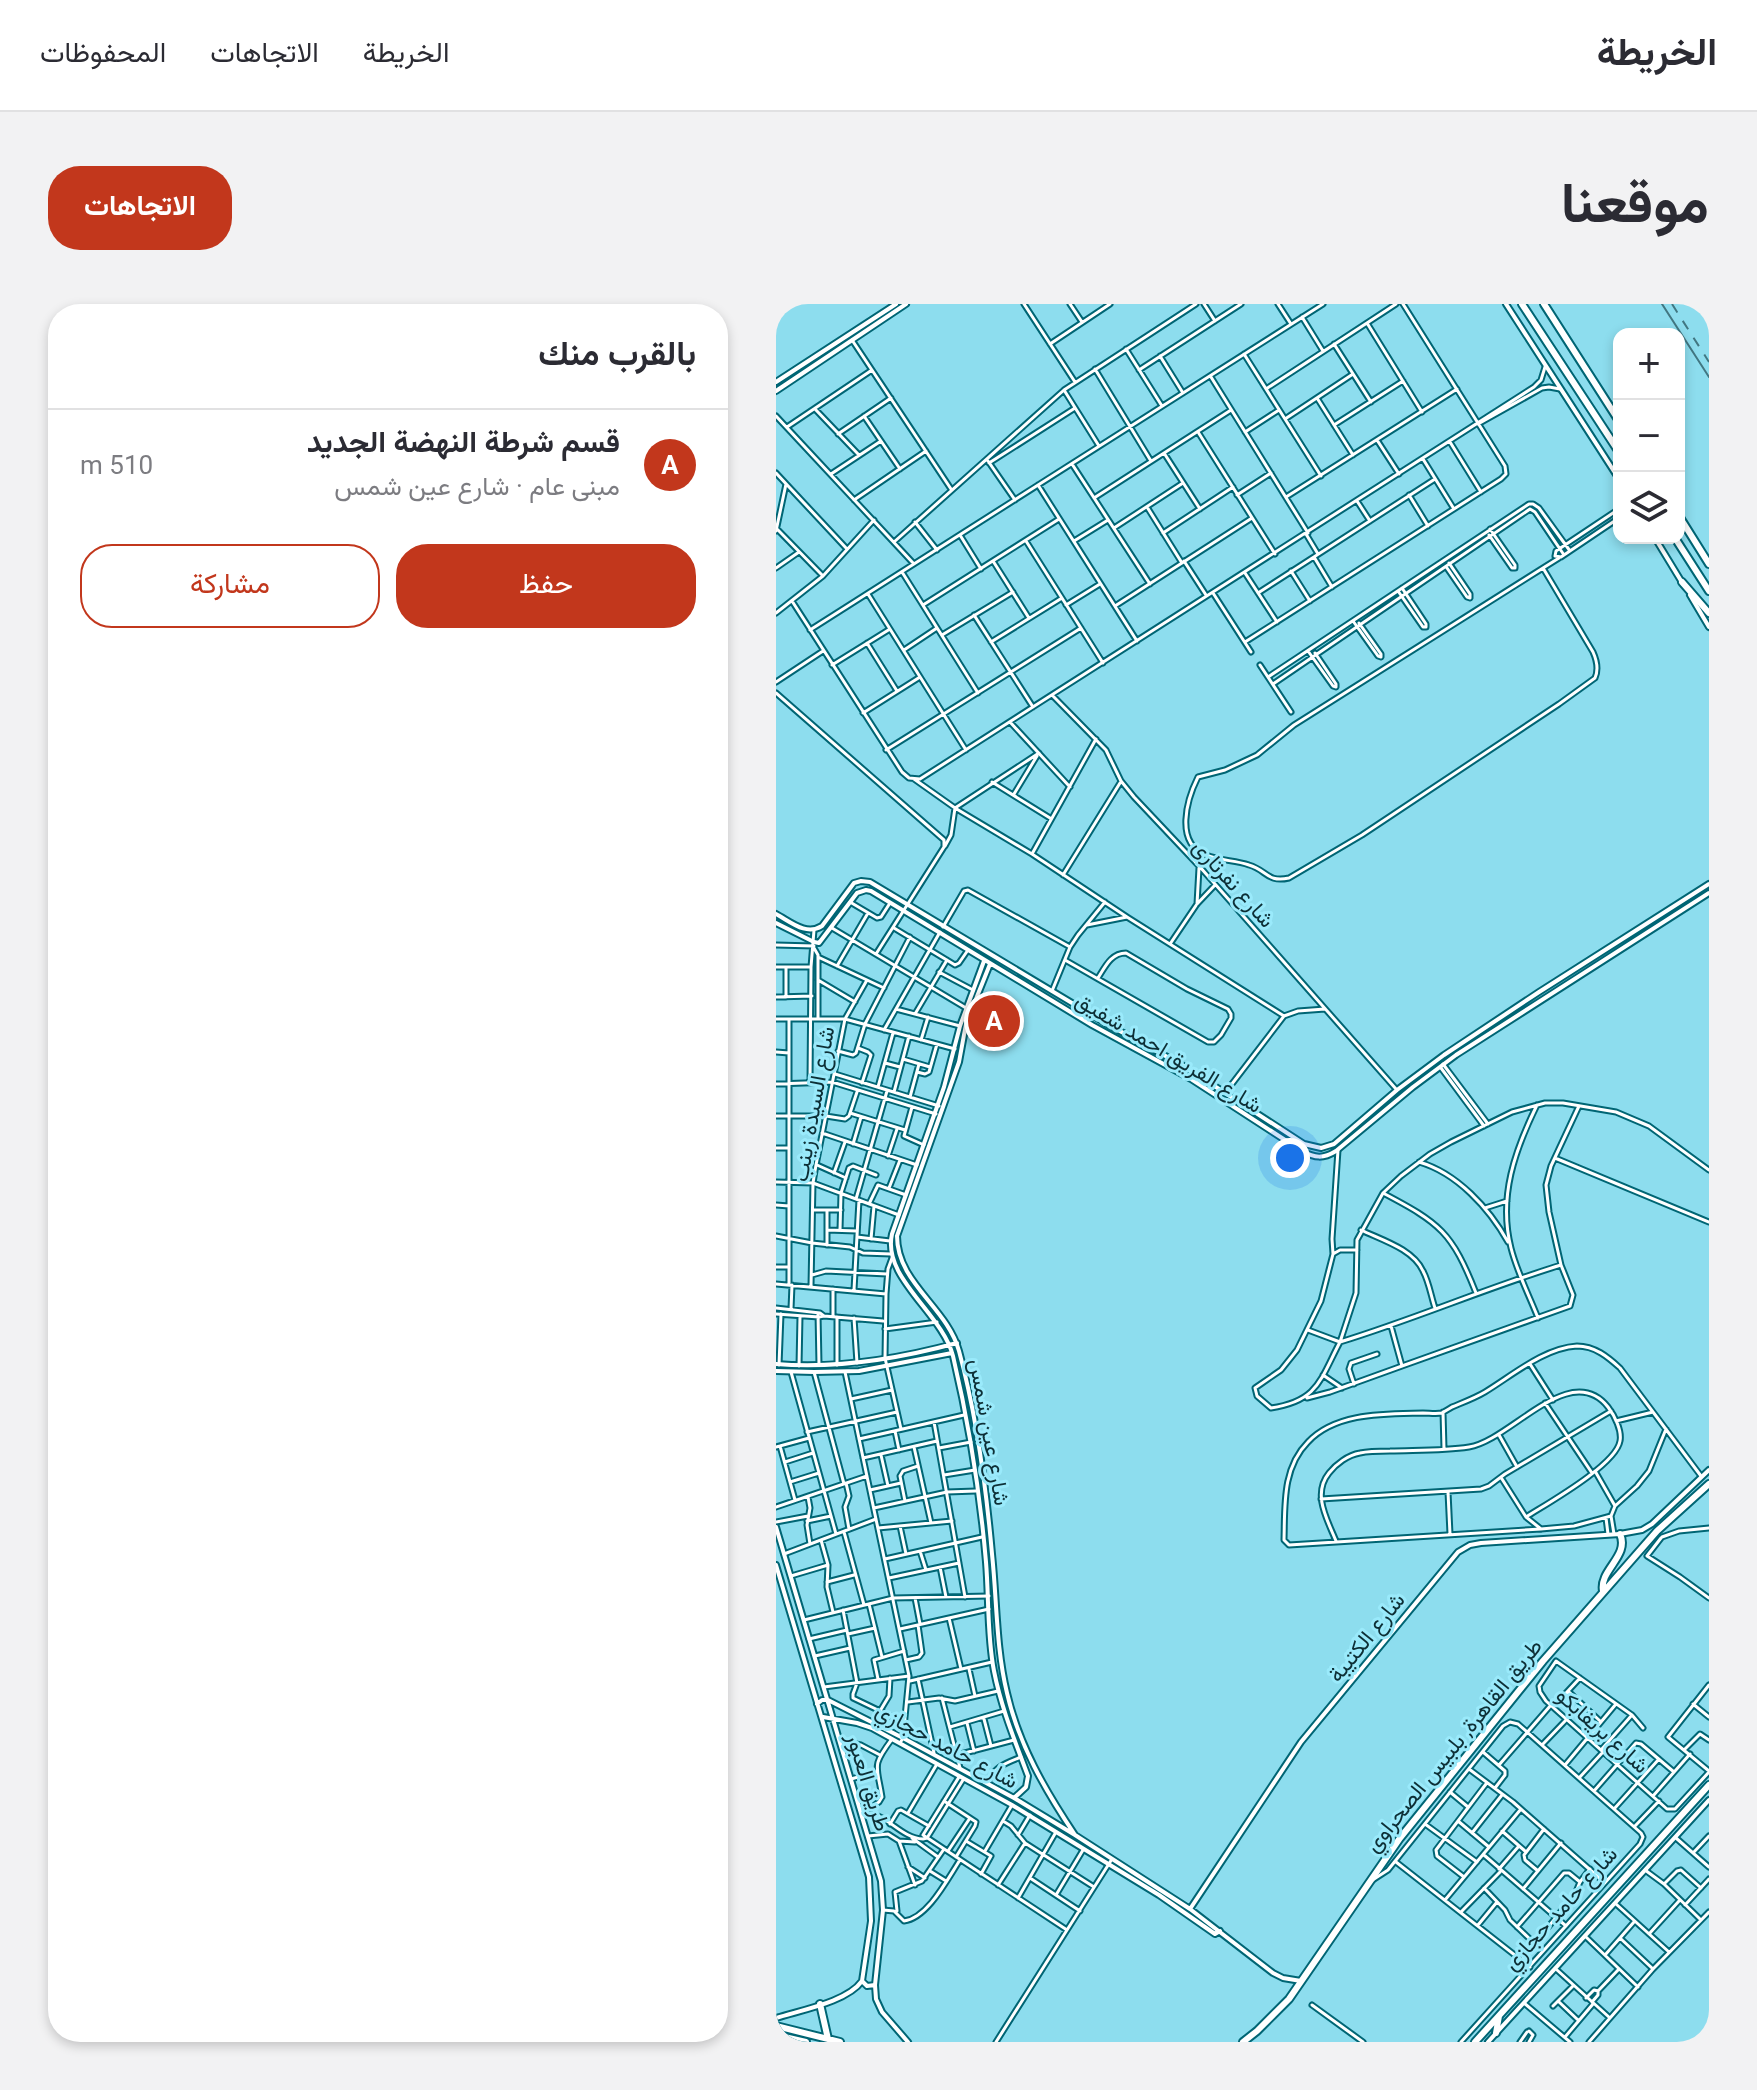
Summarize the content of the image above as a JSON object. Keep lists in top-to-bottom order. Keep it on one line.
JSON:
{"streets":{"highway":["طريق القاهرة, بلبيس الصحراوي"],"street":["شارع نفرتارى","شارع الفريق احمد شفيق","شارع السيدة زينب","شارع عين شمس","شارع الكتيبة","شارع بريفابكو","شارع حامد حجازي","طريق العبور"]},"crossings":[["شارع نفرتارى","شارع الفريق احمد شفيق"],["شارع الفريق احمد شفيق","شارع عين شمس"],["شارع عين شمس","شارع حامد حجازي"],["شارع الكتيبة","شارع حامد حجازي"],["شارع حامد حجازي","طريق القاهرة, بلبيس الصحراوي"],["شارع حامد حجازي","طريق العبور"]],"page":{"header":"الخريطة","nav":["الخريطة","الاتجاهات","المحفوظات"],"title":"موقعنا","buttons":["الاتجاهات",["حفظ","مشاركة"]],"heading":"بالقرب منك","map_buttons":["+","−"],"list":[{"mark":"A","name":"قسم شرطة النهضة الجديد","note":"مبنى عام · شارع عين شمس","value":"510 m"}],"pins":"A"}}
